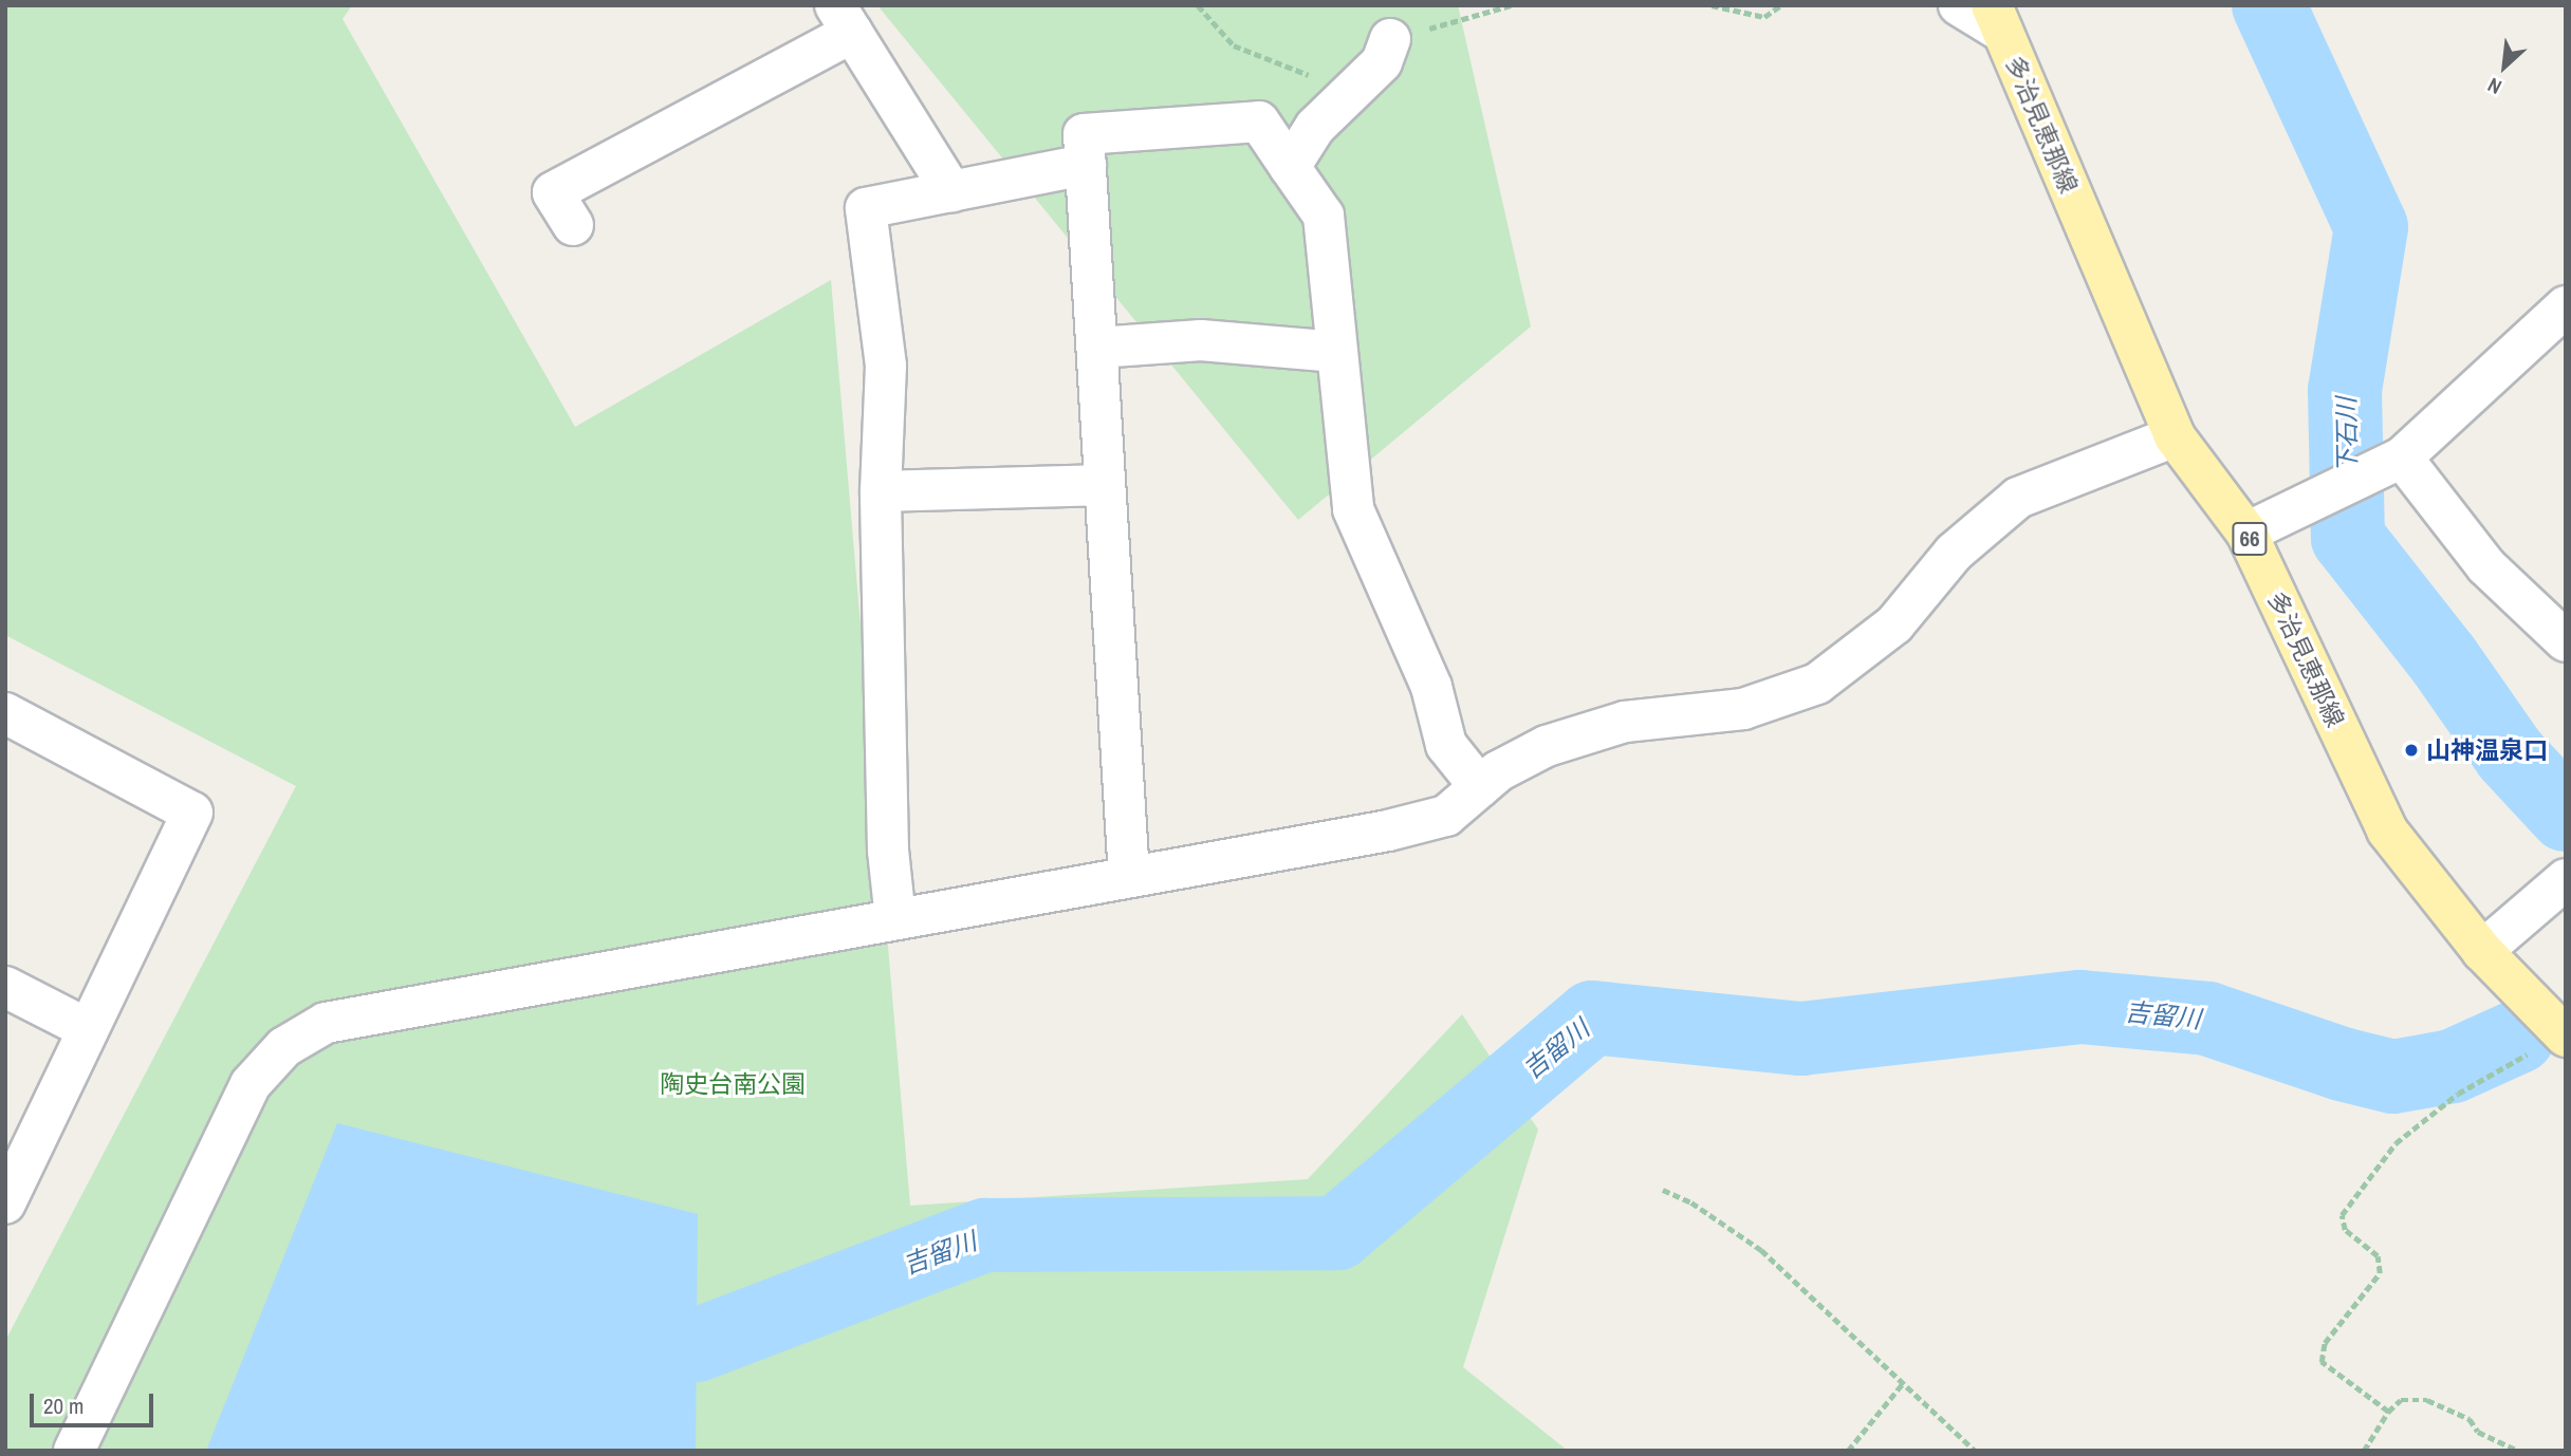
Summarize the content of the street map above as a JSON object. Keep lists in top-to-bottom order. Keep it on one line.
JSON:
{"streets":{"main road":["多治見恵那線","66"]},"water":["下石川","吉留川"],"parks":["陶史台南公園"],"places":["山神温泉口"],"scale_bar":"20 m","north":"bottom left"}
